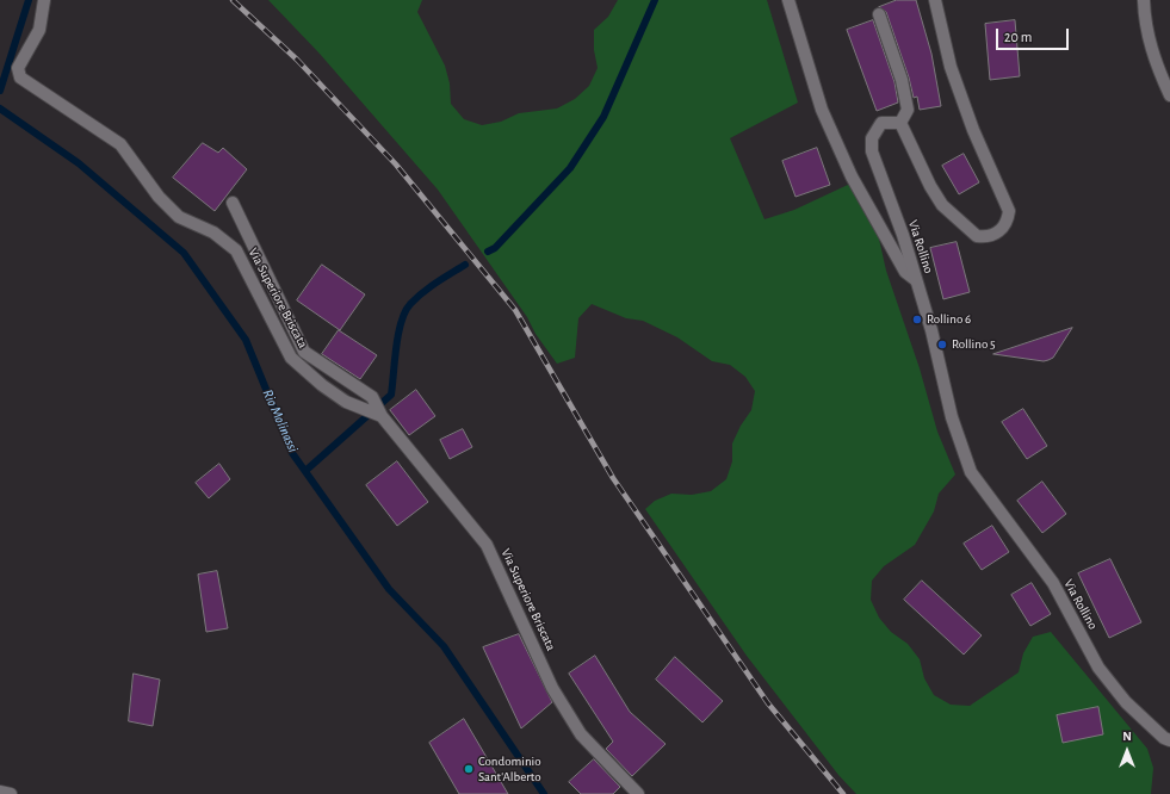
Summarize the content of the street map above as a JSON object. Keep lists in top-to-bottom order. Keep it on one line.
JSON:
{"streets":{"street":["Via Rollino","Via Superiore Briscata"]},"water":["Rio Molinassi"],"places":["Rollino 6","Rollino 5","Condominio Sant'Alberto"],"scale_bar":"20 m","north":"top"}
